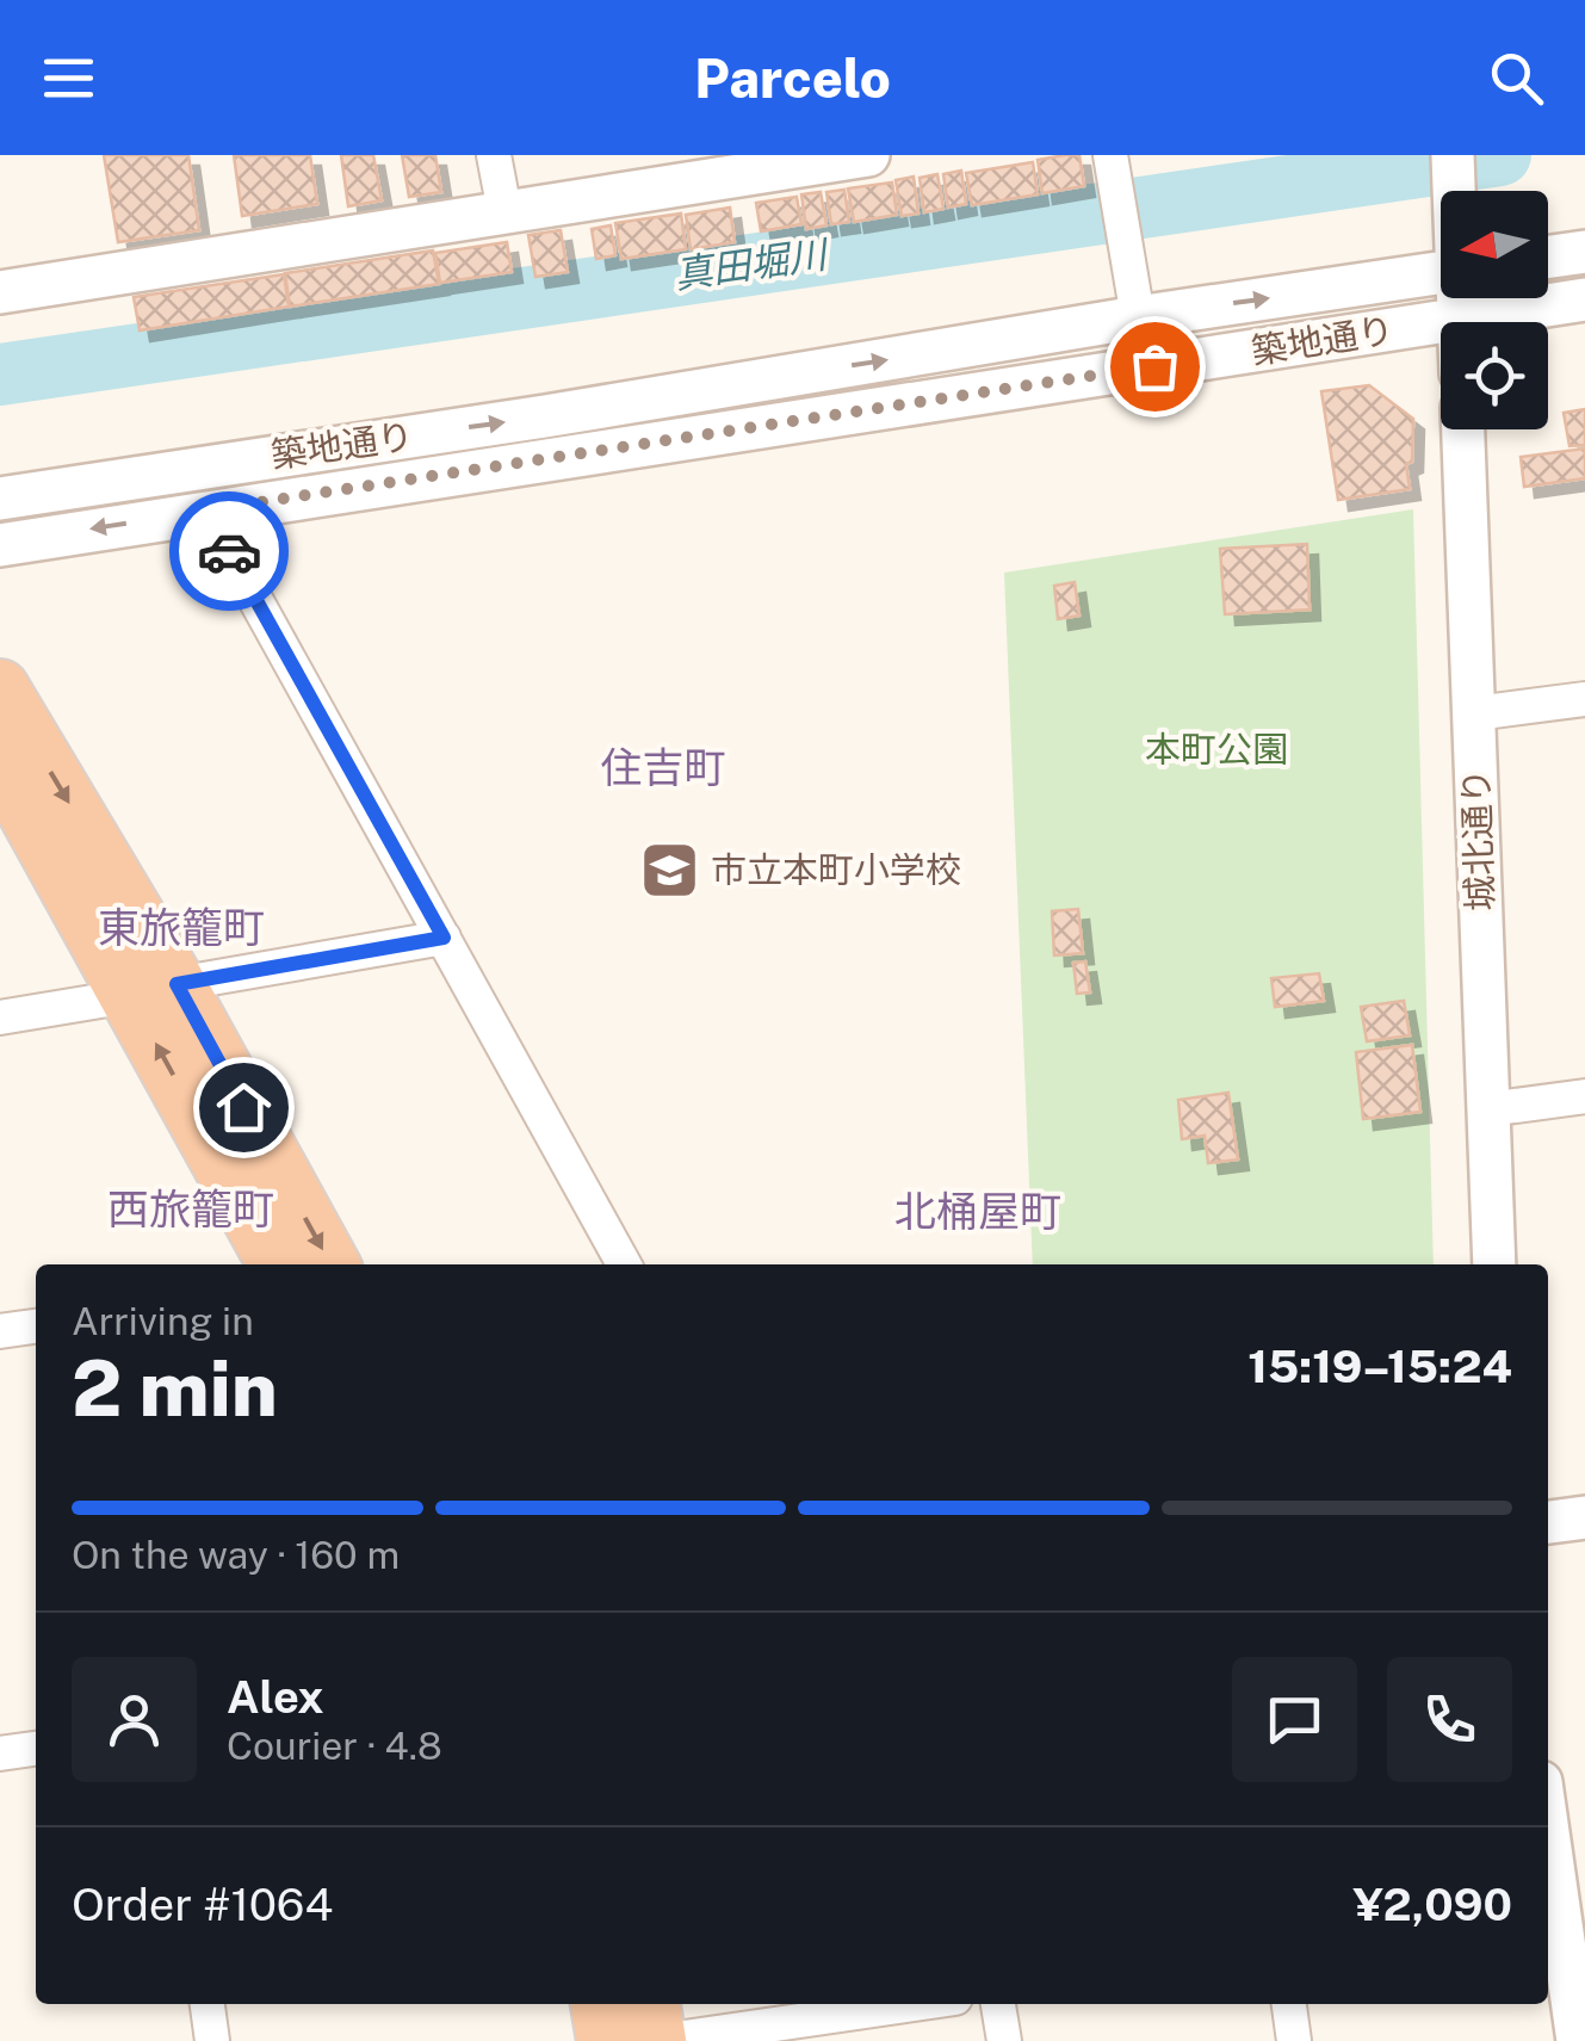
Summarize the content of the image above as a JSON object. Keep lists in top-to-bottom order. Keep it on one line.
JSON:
{"streets":{"street":["築地通り","城北通り"]},"districts":["住吉町","東旅籠町","西旅籠町","北桶屋町"],"water":["真田堀川"],"parks":["本町公園"],"places":{"school or university":["市立本町小学校"]},"north":"left","page":{"header":"Parcelo","heading":["2 min","Arriving in","15:19–15:24"],"panel":["Alex","Courier · 4.8","Order #1064","¥2,090"],"bar":"On the way · 160 m"}}
